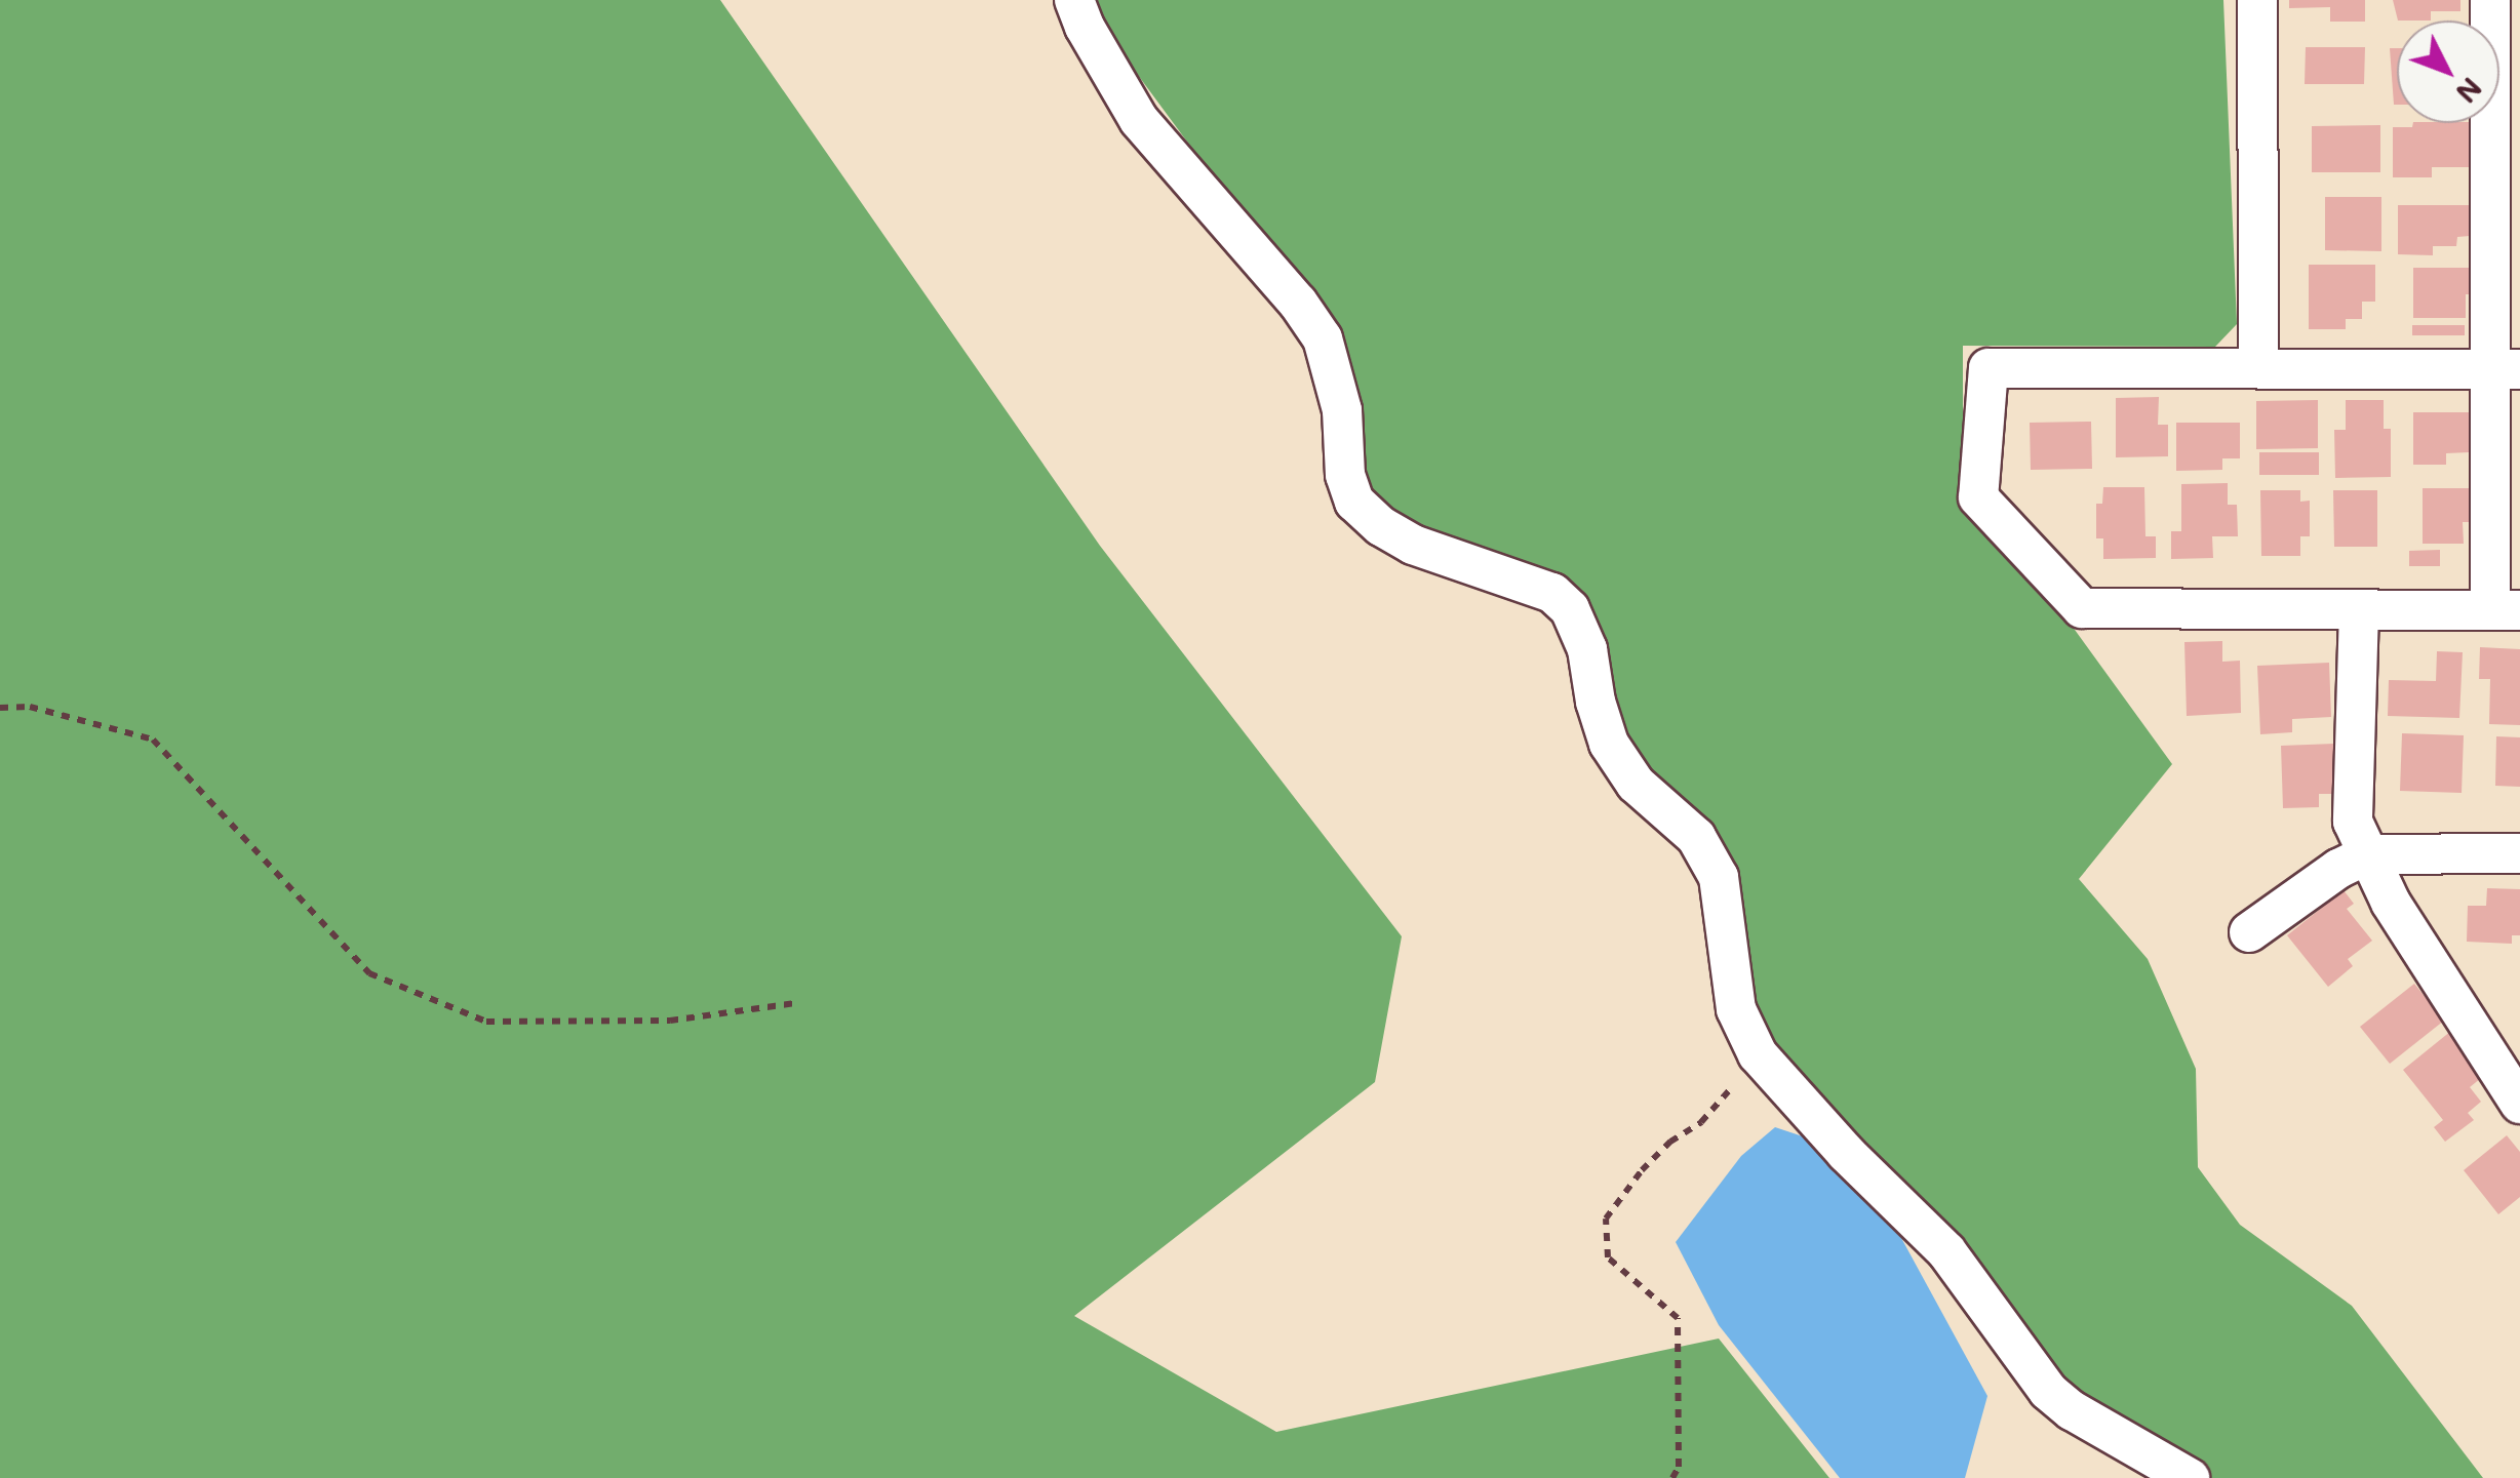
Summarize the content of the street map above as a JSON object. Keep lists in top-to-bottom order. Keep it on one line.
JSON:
{"north":"bottom right"}
